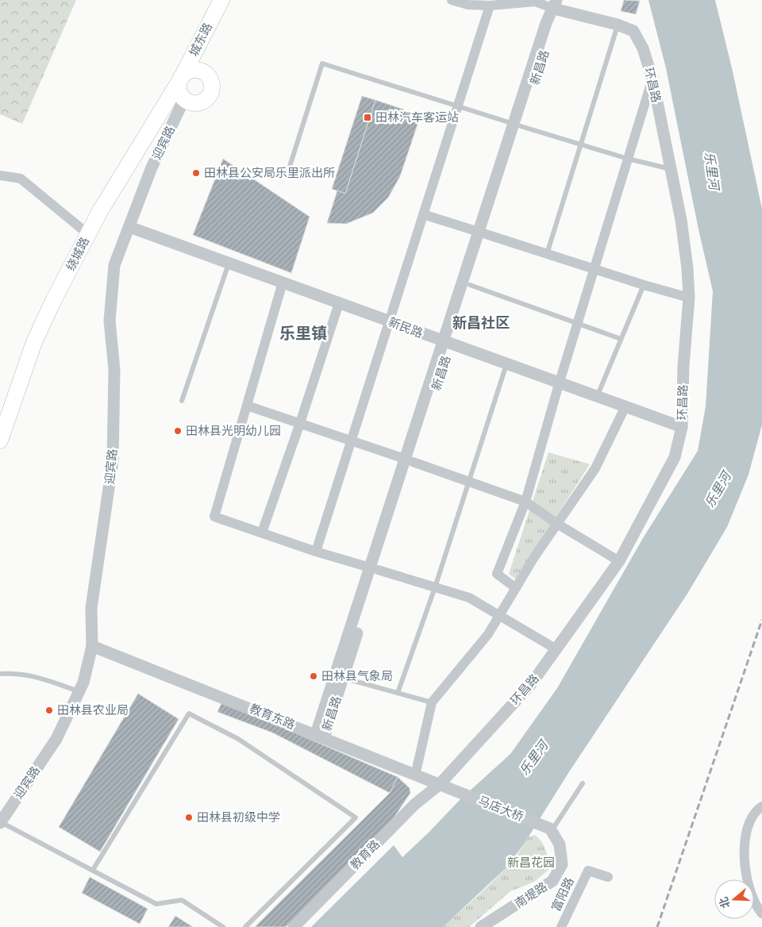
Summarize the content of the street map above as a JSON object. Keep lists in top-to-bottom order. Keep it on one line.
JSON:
{"streets":{"highway":["城东路","绕城路"],"street":["新昌路","环昌路","迎宾路","新民路","教育东路","马店大桥","教育路","富阳路","南堤路"]},"crossings":[["城东路","迎宾路"],["城东路","绕城路"],["新昌路","环昌路"],["新昌路","新民路"],["新昌路","教育东路"],["环昌路","新民路"],["环昌路","教育东路"],["环昌路","教育路"],["迎宾路","绕城路"],["迎宾路","新民路"],["迎宾路","教育东路"],["教育东路","马店大桥"],["教育东路","教育路"],["马店大桥","南堤路"]],"districts":["新昌社区","乐里镇"],"water":["乐里河"],"parks":["新昌花园"],"places":{"transit":["田林汽车客运站"],"other":["田林县公安局乐里派出所","田林县光明幼儿园","田林县气象局","田林县农业局","田林县初级中学"]},"north":"left"}
